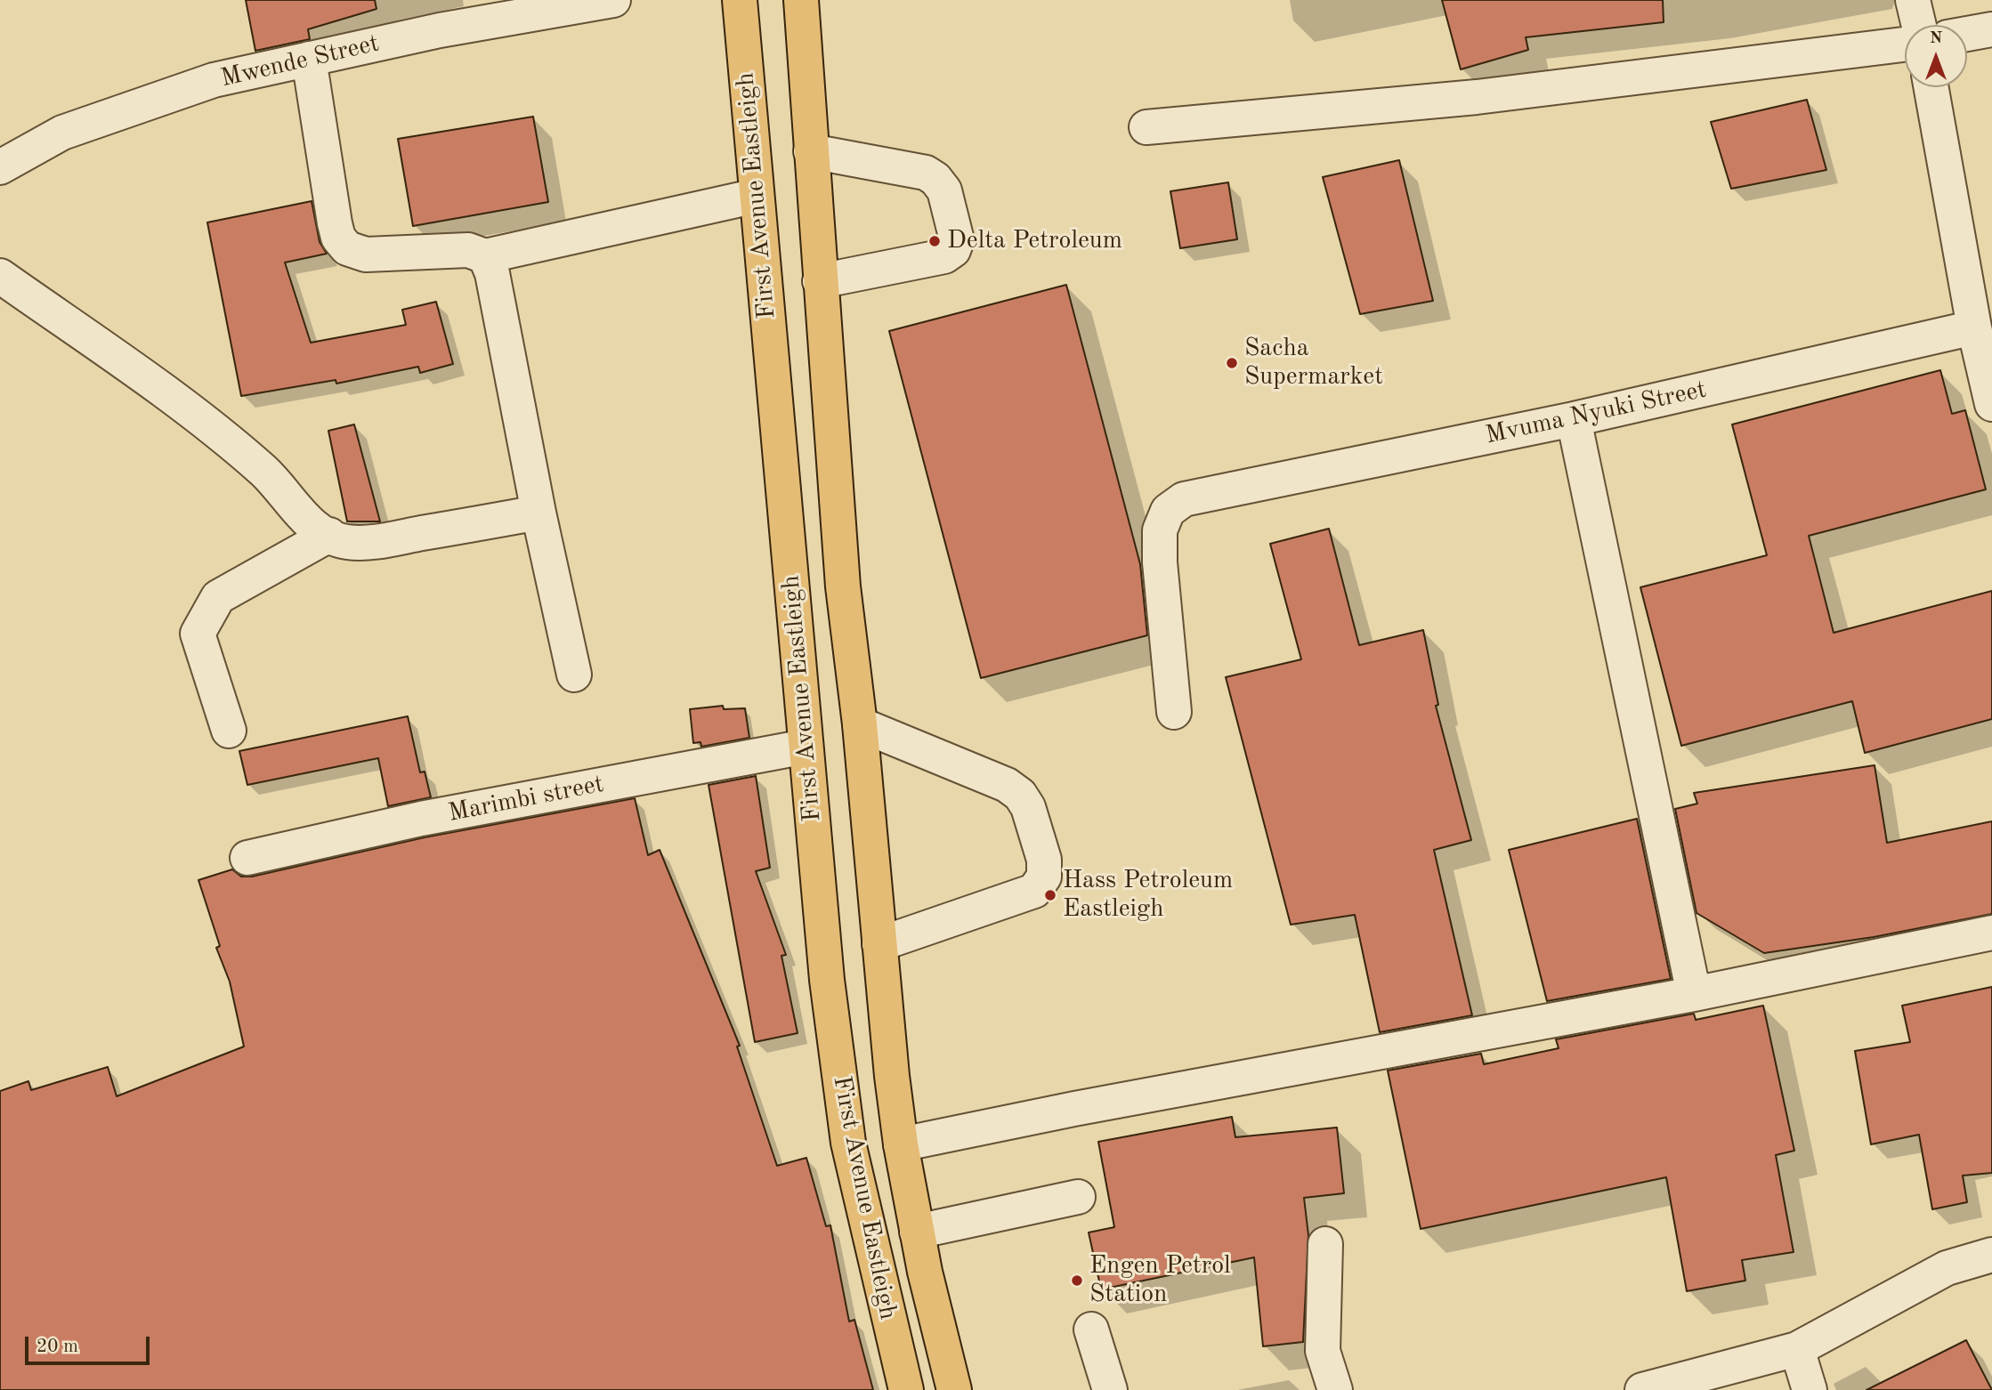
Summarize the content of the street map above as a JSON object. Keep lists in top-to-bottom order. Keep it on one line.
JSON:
{"streets":{"main road":["First Avenue Eastleigh"],"street":["Mwende Street","Mvuma Nyuki Street","Marimbi street"]},"crossings":[["First Avenue Eastleigh","Marimbi street"]],"places":["Delta Petroleum","Sacha Supermarket","Hass Petroleum Eastleigh","Engen Petrol Station"],"scale_bar":"20 m","north":"top"}
